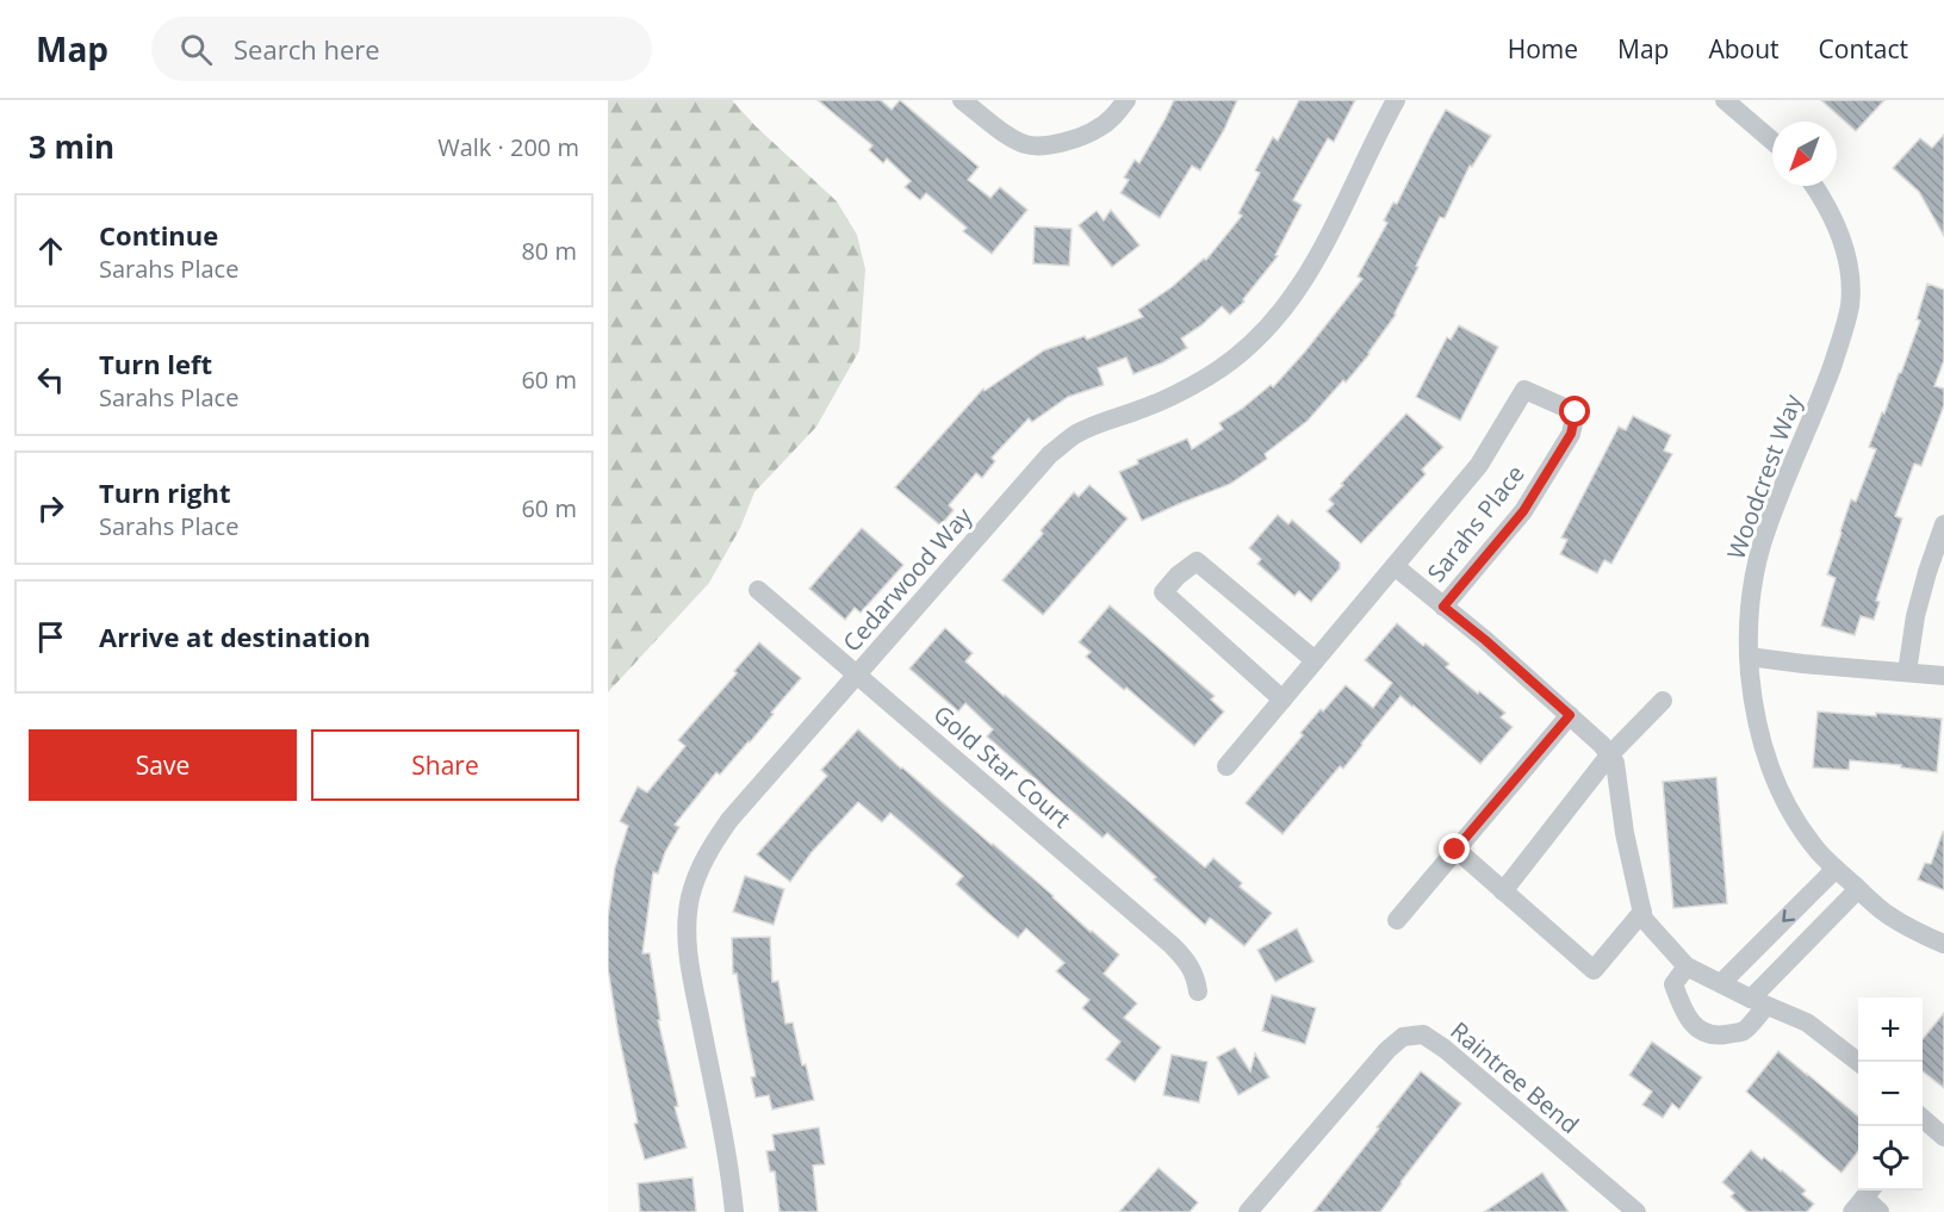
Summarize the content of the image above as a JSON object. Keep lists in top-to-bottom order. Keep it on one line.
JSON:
{"streets":{"street":["Woodcrest Way","Sarahs Place","Cedarwood Way","Gold Star Court","Raintree Bend"]},"crossings":[["Cedarwood Way","Gold Star Court"]],"north":"bottom left","page":{"header":"Map","search":"Search here","nav":["Home","Map","About","Contact"],"heading":["3 min","Walk · 200 m"],"list":[["Continue","Sarahs Place","80 m"],["Turn left","Sarahs Place","60 m"],["Turn right","Sarahs Place","60 m"],"Arrive at destination"],"buttons":["Save","Share"],"map_buttons":["+","−"]}}
